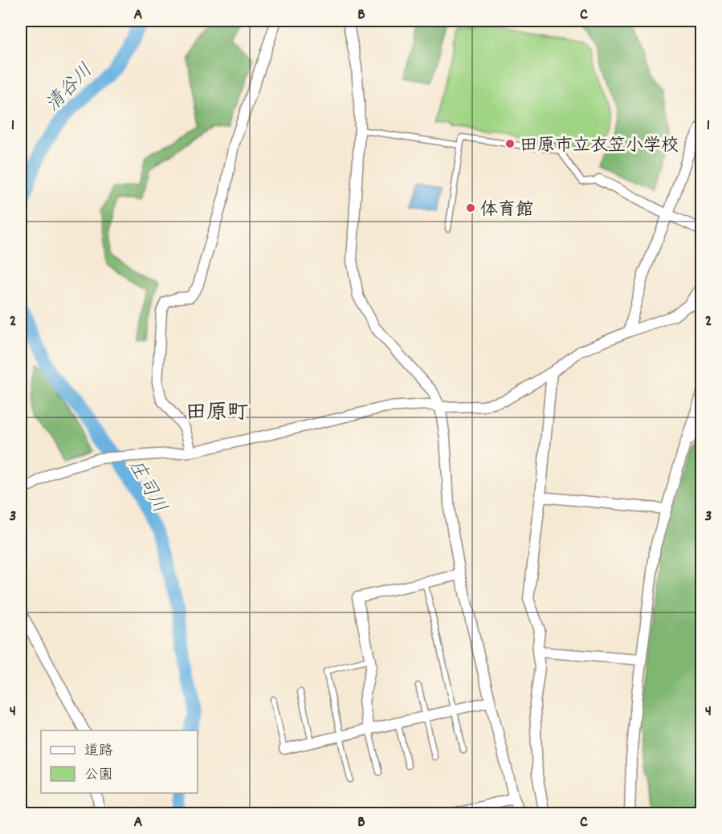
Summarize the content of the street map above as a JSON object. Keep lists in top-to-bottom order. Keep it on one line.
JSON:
{"districts":["田原町"],"water":["清谷川","庄司川"],"places":["田原市立衣笠小学校","体育館"],"legend":["道路","公園"],"grid":{"columns":["A","B","C"],"rows":["1","2","3","4"]}}
